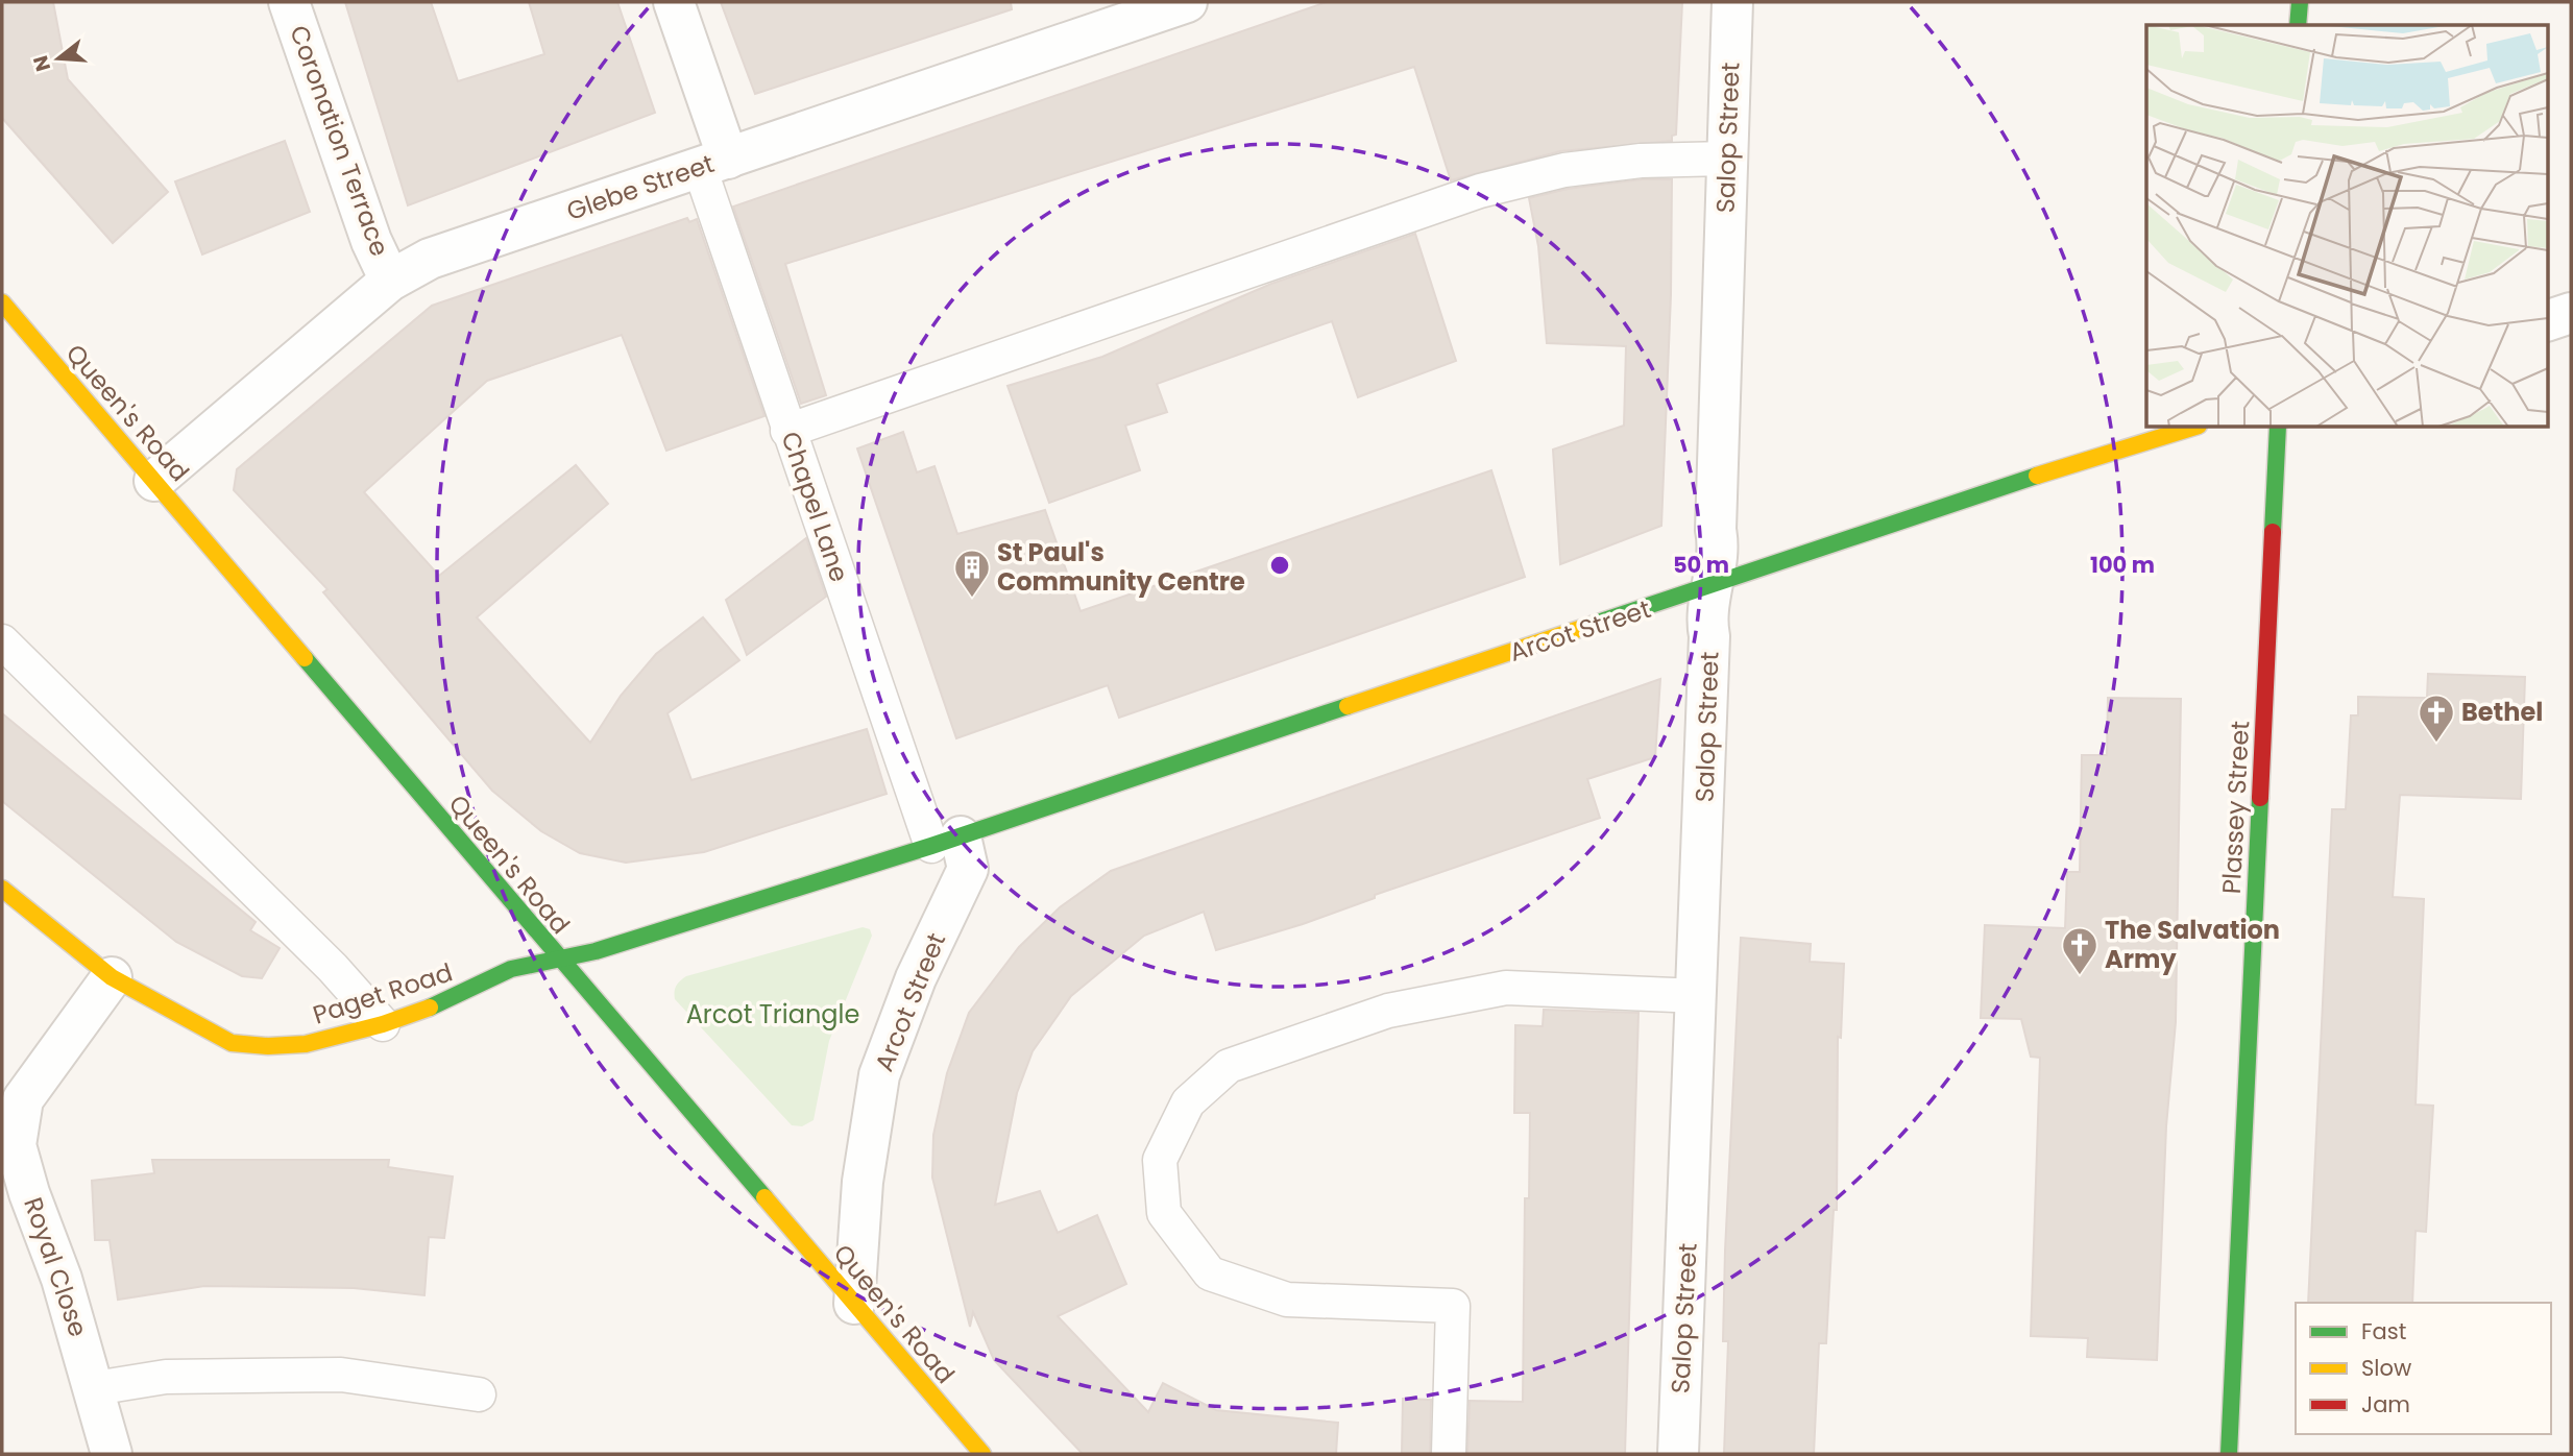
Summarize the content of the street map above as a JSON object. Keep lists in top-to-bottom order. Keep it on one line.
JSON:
{"streets":{"street":["Salop Street","Coronation Terrace","Glebe Street","Queen's Road","Arcot Street","Plassey Street","Paget Road","Royal Close"],"lane":["Chapel Lane"]},"crossings":[["Salop Street","Arcot Street"],["Coronation Terrace","Glebe Street"],["Glebe Street","Queen's Road"],["Glebe Street","Chapel Lane"],["Queen's Road","Arcot Street"],["Queen's Road","Paget Road"],["Chapel Lane","Arcot Street"],["Arcot Street","Paget Road"],["Paget Road","Royal Close"]],"parks":["Arcot Triangle"],"places":{"building":["St Paul's Community Centre"],"church":["Bethel","The Salvation Army"]},"legend":["Fast","Slow","Jam"],"north":"left","rings":["50 m","100 m"]}
